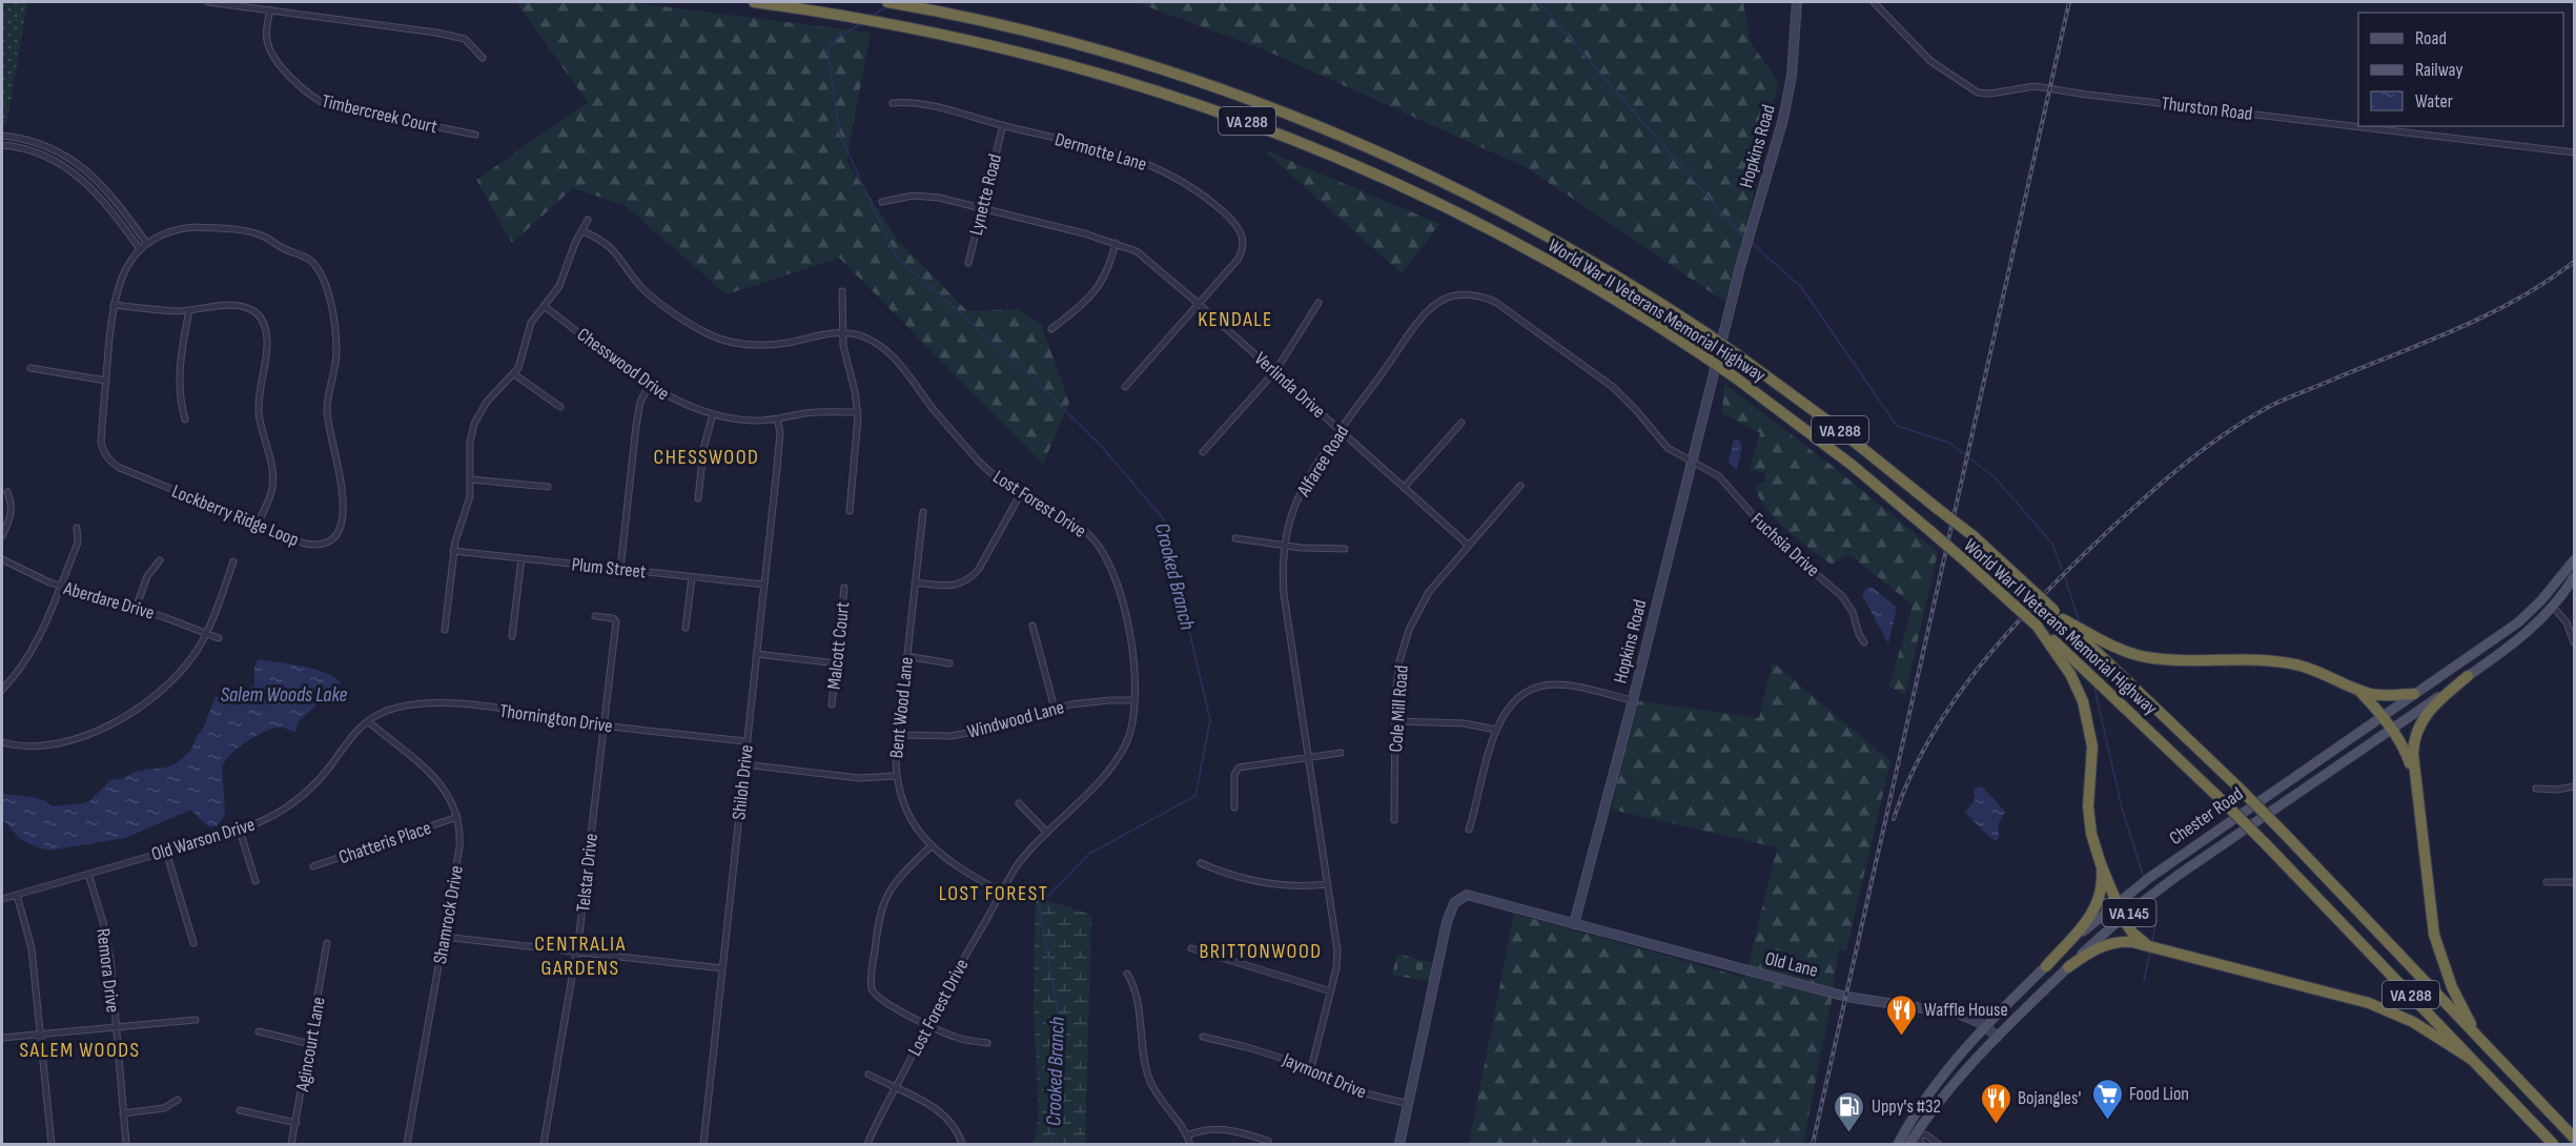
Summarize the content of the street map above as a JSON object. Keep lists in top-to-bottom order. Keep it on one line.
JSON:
{"streets":{"highway":["VA 288","World War II Veterans Memorial Highway"],"main road":["Hopkins Road","Chester Road","VA 145","Old Lane"],"street":["Thurston Road","Timbercreek Court","Dermotte Lane","Lynette Road","Chesswood Drive","Verlinda Drive","Alfaree Road","Lost Forest Drive","Lockberry Ridge Loop","Fuchsia Drive","Plum Street","Aberdare Drive","Malcott Court","Bent Wood Lane","Cole Mill Road","Thornington Drive","Windwood Lane","Shiloh Drive","Old Warson Drive","Chatteris Place","Telstar Drive","Shamrock Drive","Remora Drive","Agincourt Lane","Jaymont Drive"]},"crossings":[["Hopkins Road","Alfaree Road"],["Hopkins Road","Fuchsia Drive"],["Hopkins Road","Old Lane"],["Dermotte Lane","Lynette Road"],["Dermotte Lane","Verlinda Drive"],["Lynette Road","Verlinda Drive"],["Chesswood Drive","Shiloh Drive"],["Verlinda Drive","Alfaree Road"],["Verlinda Drive","Cole Mill Road"],["Alfaree Road","Fuchsia Drive"],["Alfaree Road","Jaymont Drive"],["Lost Forest Drive","Bent Wood Lane"],["Lost Forest Drive","Windwood Lane"],["Plum Street","Shiloh Drive"],["Bent Wood Lane","Windwood Lane"],["Thornington Drive","Shiloh Drive"],["Thornington Drive","Old Warson Drive"],["Thornington Drive","Telstar Drive"],["Thornington Drive","Shamrock Drive"],["Chester Road","Old Lane"],["Old Warson Drive","Shamrock Drive"],["Old Warson Drive","Remora Drive"],["Chatteris Place","Shamrock Drive"]],"districts":["KENDALE","CHESSWOOD","LOST FOREST","CENTRALIA GARDENS","BRITTONWOOD","SALEM WOODS"],"water":["Crooked Branch","Salem Woods Lake"],"places":{"restaurant":["Waffle House","Bojangles'"],"supermarket":["Food Lion"],"fuel station":["Uppy's #32"]},"legend":["Road","Railway","Water"]}
